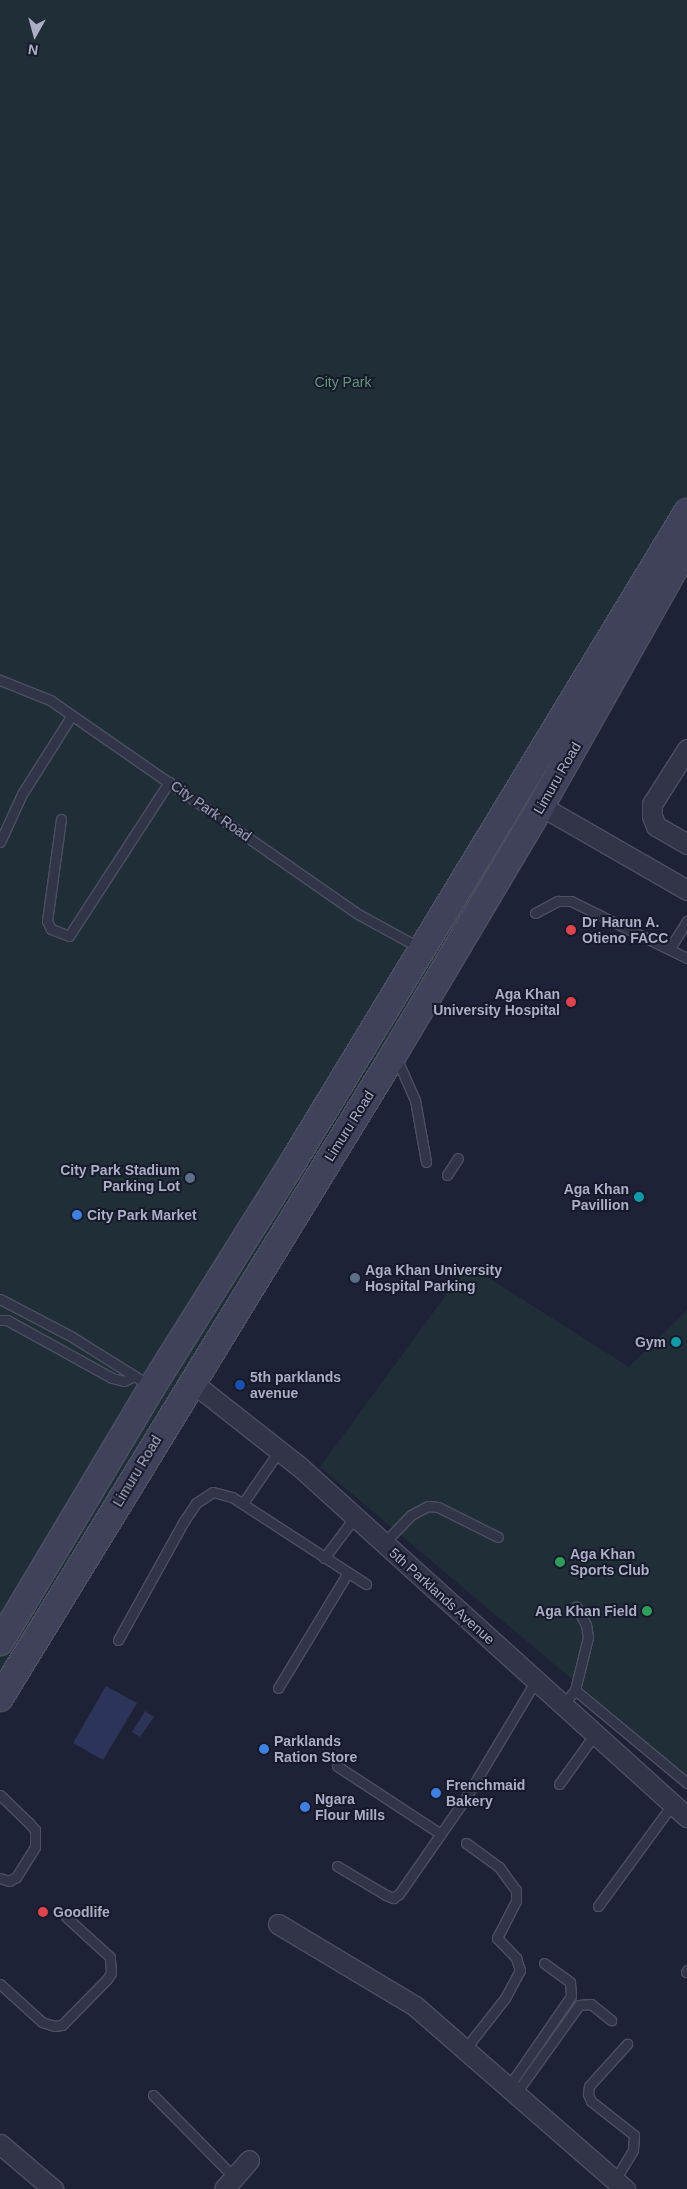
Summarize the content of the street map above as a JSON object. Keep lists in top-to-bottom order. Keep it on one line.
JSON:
{"streets":{"main road":["Limuru Road"],"street":["5th Parklands Avenue"],"lane":["City Park Road"]},"crossings":[["Limuru Road","City Park Road"],["Limuru Road","5th Parklands Avenue"]],"parks":["City Park"],"places":["Dr Harun A. Otieno FACC","Aga Khan University Hospital","City Park Stadium Parking Lot","Aga Khan Pavillion","City Park Market","Aga Khan University Hospital Parking","Gym","5th parklands avenue","Aga Khan Sports Club","Aga Khan Field","Parklands Ration Store","Frenchmaid Bakery","Ngara Flour Mills","Goodlife"],"north":"bottom"}
